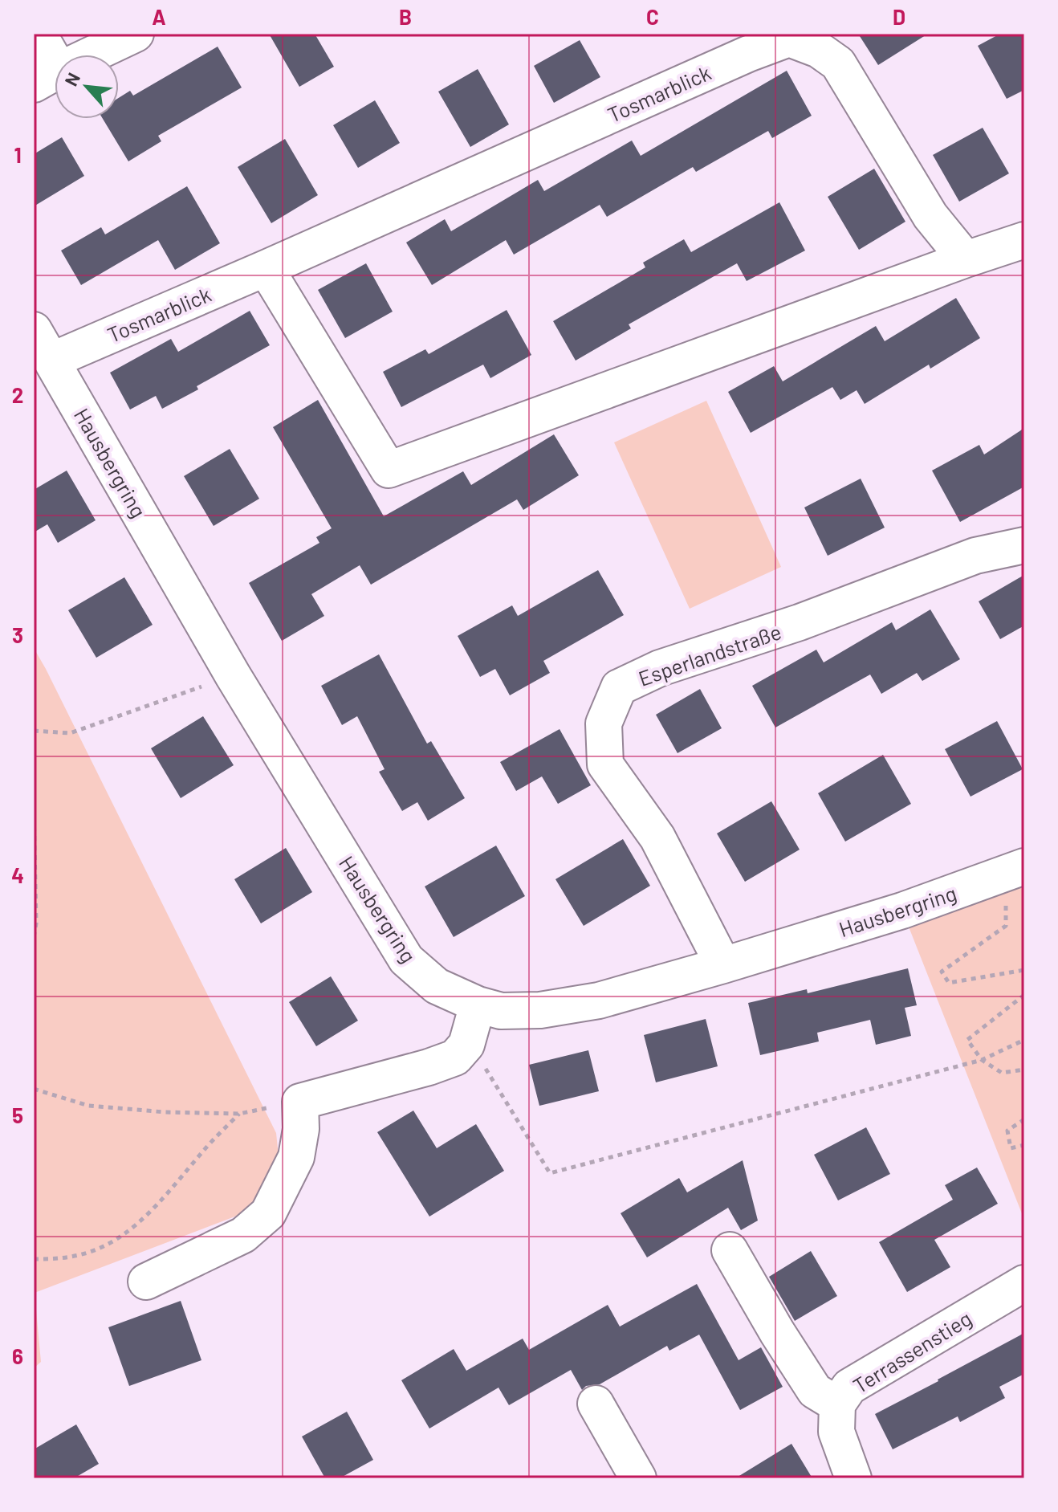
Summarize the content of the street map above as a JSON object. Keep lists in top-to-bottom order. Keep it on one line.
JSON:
{"streets":{"street":["Tosmarblick","Hausbergring","Esperlandstraße","Terrassenstieg"]},"crossings":[["Tosmarblick","Hausbergring"],["Hausbergring","Esperlandstraße"]],"north":"top left","grid":{"columns":["A","B","C","D"],"rows":["1","2","3","4","5","6"]}}
